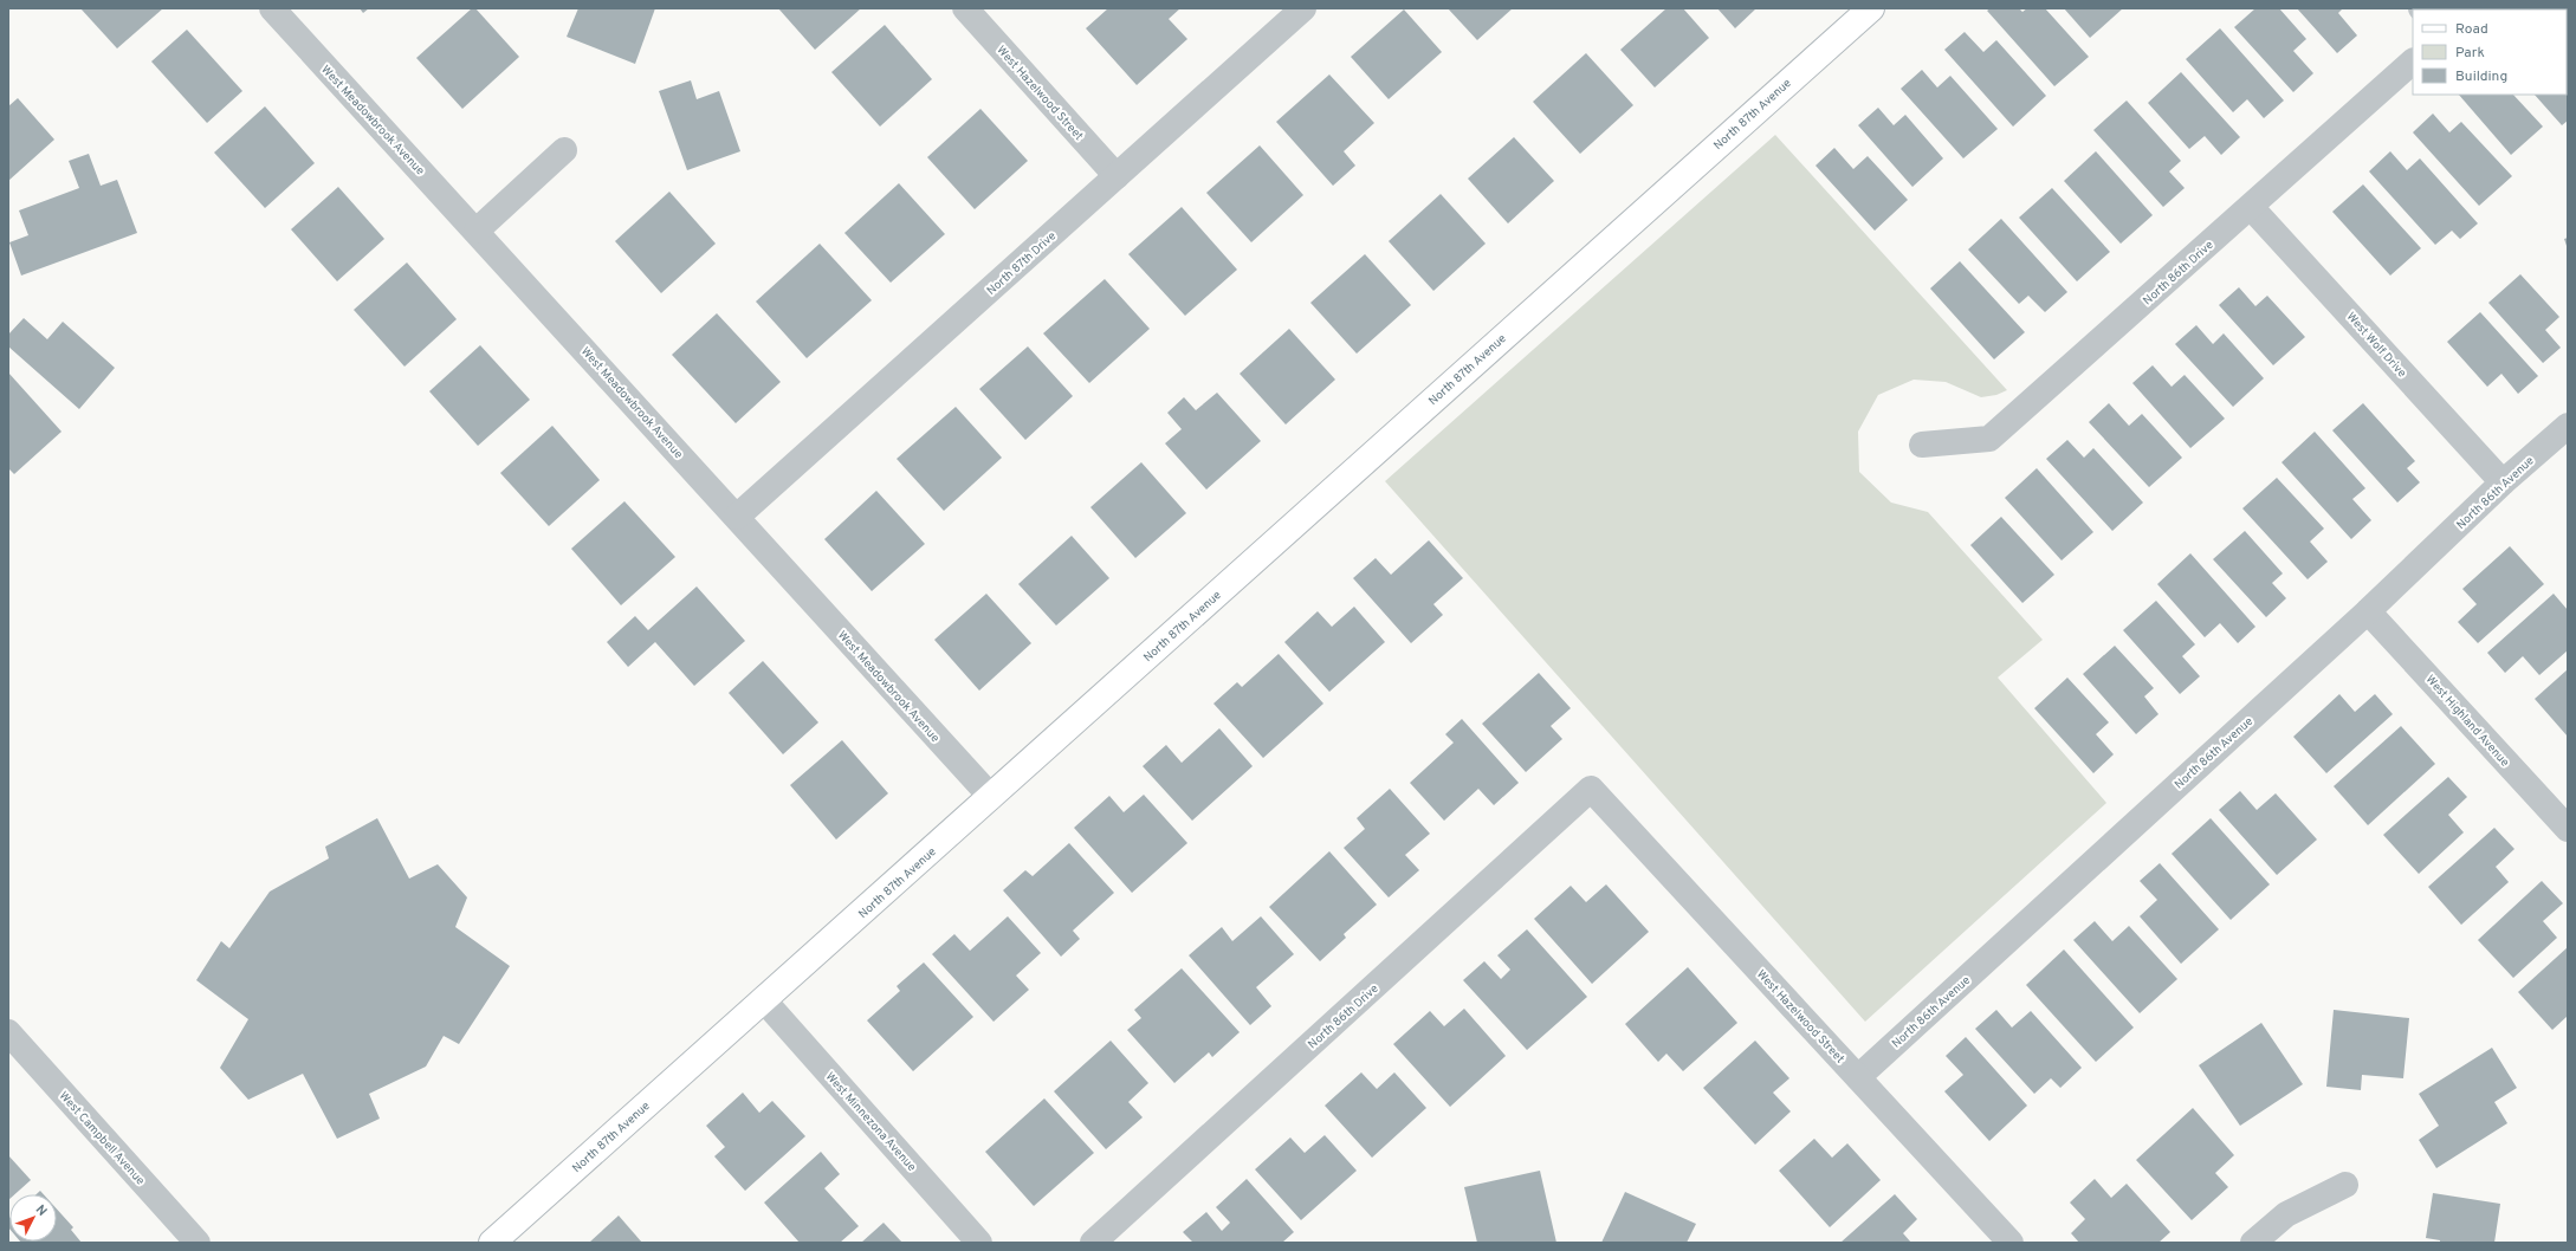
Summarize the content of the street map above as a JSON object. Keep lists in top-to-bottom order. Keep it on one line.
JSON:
{"streets":{"street":["West Hazelwood Street","North 87th Avenue","West Meadowbrook Avenue","North 87th Drive","North 86th Drive","West Wolf Drive","North 86th Avenue","West Highland Avenue","West Minnezona Avenue","West Campbell Avenue"]},"crossings":[["West Hazelwood Street","North 87th Drive"],["West Hazelwood Street","North 86th Drive"],["West Hazelwood Street","North 86th Avenue"],["North 87th Avenue","West Meadowbrook Avenue"],["North 87th Avenue","West Minnezona Avenue"],["West Meadowbrook Avenue","North 87th Drive"],["North 86th Drive","West Wolf Drive"],["West Wolf Drive","North 86th Avenue"],["North 86th Avenue","West Highland Avenue"]],"legend":["Road","Park","Building"],"north":"top right"}
